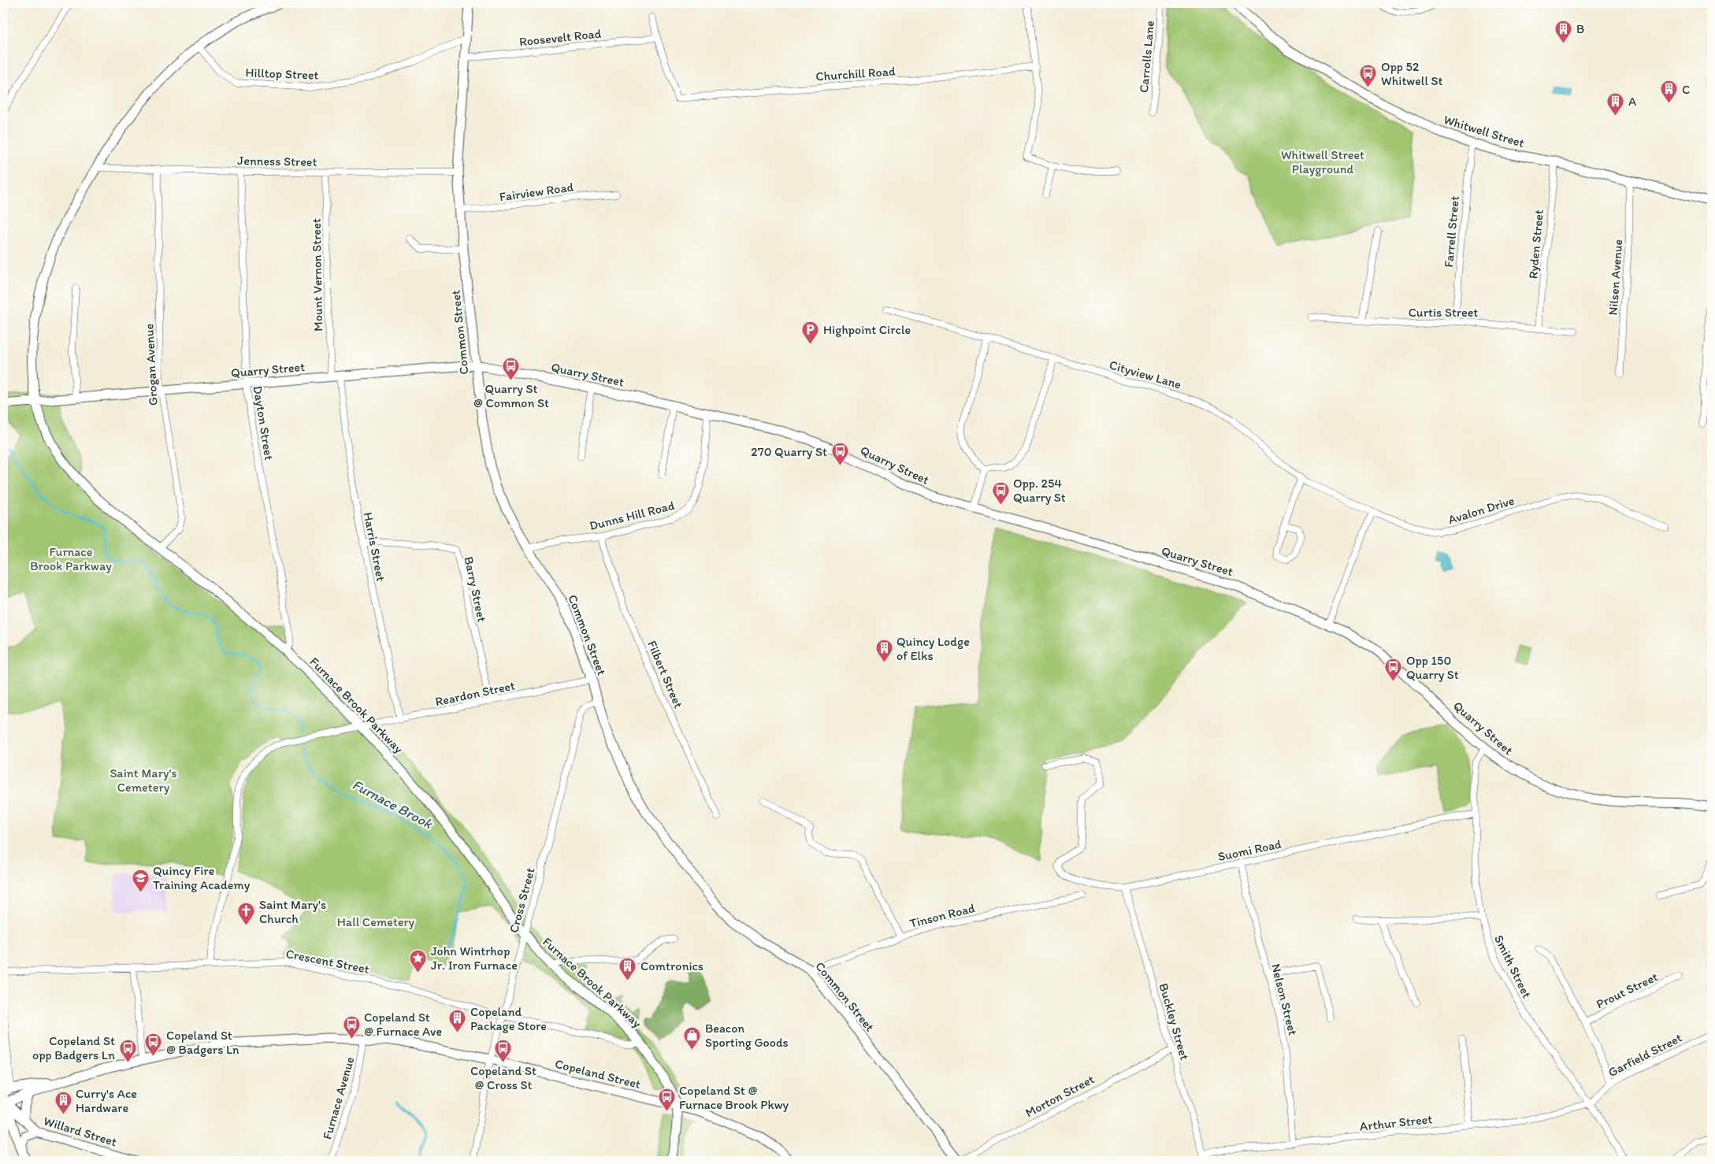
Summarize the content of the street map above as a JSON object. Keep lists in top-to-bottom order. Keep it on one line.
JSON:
{"streets":{"main road":["Whitwell Street","Common Street","Quarry Street","Furnace Brook Parkway","Copeland Street","Willard Street"],"street":["Roosevelt Road","Carrolls Lane","Hilltop Street","Churchill Road","Jenness Street","Fairview Road","Farrell Street","Ryden Street","Mount Vernon Street","Nilsen Avenue","Curtis Street","Grogan Avenue","Cityview Lane","Dayton Street","Avalon Drive","Dunns Hill Road","Harris Street","Barry Street","Filbert Street","Reardon Street","Suomi Road","Cross Street","Tinson Road","Crescent Street","Smith Street","Prout Street","Nelson Street","Buckley Street","Garfield Street","Morton Street","Furnace Avenue","Arthur Street"]},"crossings":[["Roosevelt Road","Churchill Road"],["Roosevelt Road","Common Street"],["Hilltop Street","Common Street"],["Hilltop Street","Furnace Brook Parkway"],["Whitwell Street","Farrell Street"],["Whitwell Street","Ryden Street"],["Whitwell Street","Nilsen Avenue"],["Jenness Street","Mount Vernon Street"],["Jenness Street","Common Street"],["Jenness Street","Grogan Avenue"],["Jenness Street","Dayton Street"],["Jenness Street","Furnace Brook Parkway"],["Fairview Road","Common Street"],["Farrell Street","Curtis Street"],["Ryden Street","Curtis Street"],["Mount Vernon Street","Quarry Street"],["Mount Vernon Street","Harris Street"],["Common Street","Quarry Street"],["Common Street","Dunns Hill Road"],["Common Street","Reardon Street"],["Common Street","Cross Street"],["Common Street","Tinson Road"],["Common Street","Morton Street"],["Grogan Avenue","Quarry Street"],["Grogan Avenue","Furnace Brook Parkway"],["Quarry Street","Dayton Street"],["Quarry Street","Dunns Hill Road"],["Quarry Street","Harris Street"],["Quarry Street","Furnace Brook Parkway"],["Quarry Street","Smith Street"],["Cityview Lane","Avalon Drive"],["Dayton Street","Furnace Brook Parkway"],["Dunns Hill Road","Filbert Street"],["Harris Street","Barry Street"],["Harris Street","Reardon Street"],["Barry Street","Reardon Street"],["Reardon Street","Furnace Brook Parkway"],["Reardon Street","Crescent Street"],["Furnace Brook Parkway","Cross Street"],["Furnace Brook Parkway","Crescent Street"],["Furnace Brook Parkway","Copeland Street"],["Suomi Road","Smith Street"],["Suomi Road","Nelson Street"],["Suomi Road","Buckley Street"],["Cross Street","Crescent Street"],["Cross Street","Copeland Street"],["Smith Street","Garfield Street"],["Smith Street","Arthur Street"],["Prout Street","Garfield Street"],["Nelson Street","Arthur Street"],["Buckley Street","Morton Street"],["Buckley Street","Arthur Street"],["Garfield Street","Arthur Street"],["Copeland Street","Furnace Avenue"],["Copeland Street","Willard Street"]],"water":["Furnace Brook"],"parks":["Whitwell Street Playground","Furnace Brook Parkway","Saint Mary's Cemetery","Hall Cemetery"],"places":{"building":["B","C","A","Quincy Lodge of Elks","Comtronics","Copeland Package Store","Curry's Ace Hardware"],"bus stop":["Opp 52 Whitwell St","Quarry St @ Common St","270 Quarry St","Opp. 254 Quarry St","Opp 150 Quarry St","Copeland St @ Furnace Ave","Copeland St @ Badgers Ln","Copeland St opp Badgers Ln","Copeland St @ Cross St","Copeland St @ Furnace Brook Pkwy"],"parking":["Highpoint Circle"],"school or university":["Quincy Fire Training Academy"],"church":["Saint Mary's Church"],"place":["John Wintrhop Jr. Iron Furnace"],"shop":["Beacon Sporting Goods"]}}
